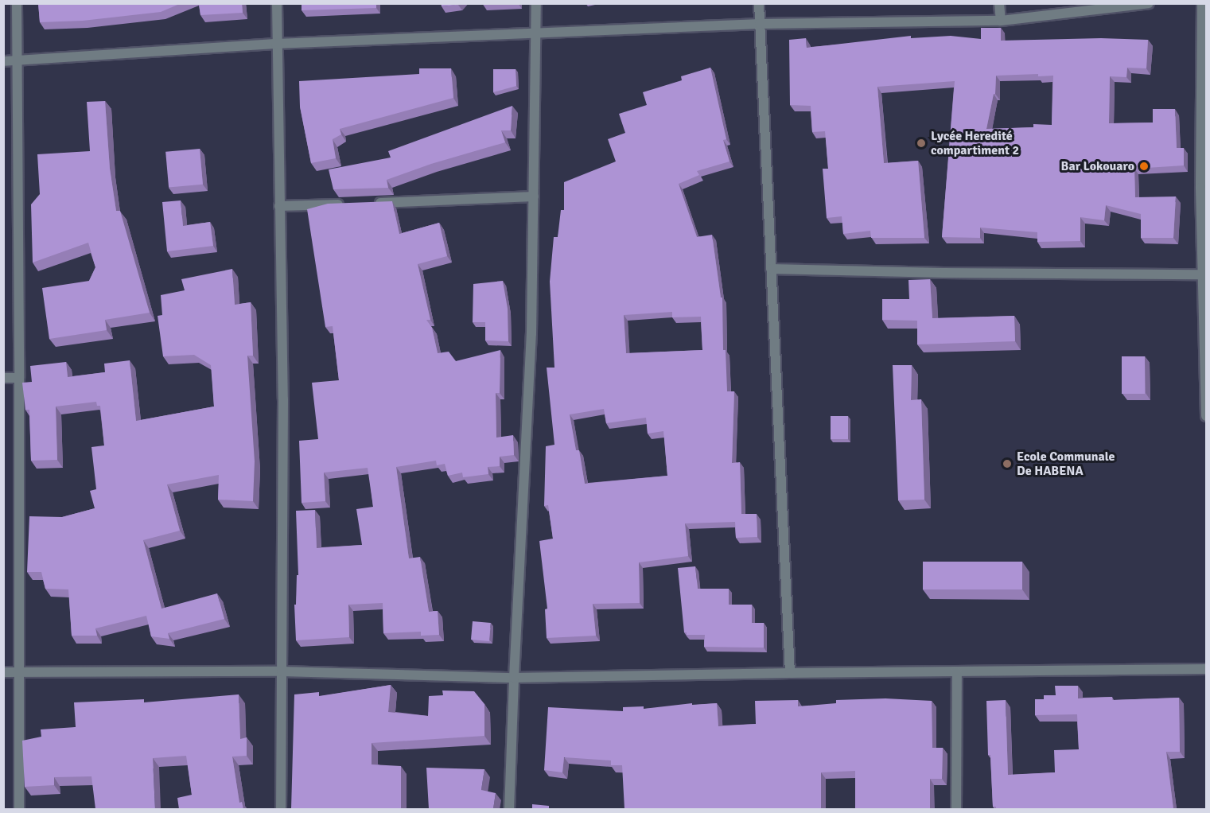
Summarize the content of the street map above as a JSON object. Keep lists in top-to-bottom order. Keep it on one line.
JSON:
{"places":["Lycée Heredité compartiment 2","Bar Lokouaro","Ecole Communale De HABENA"]}
